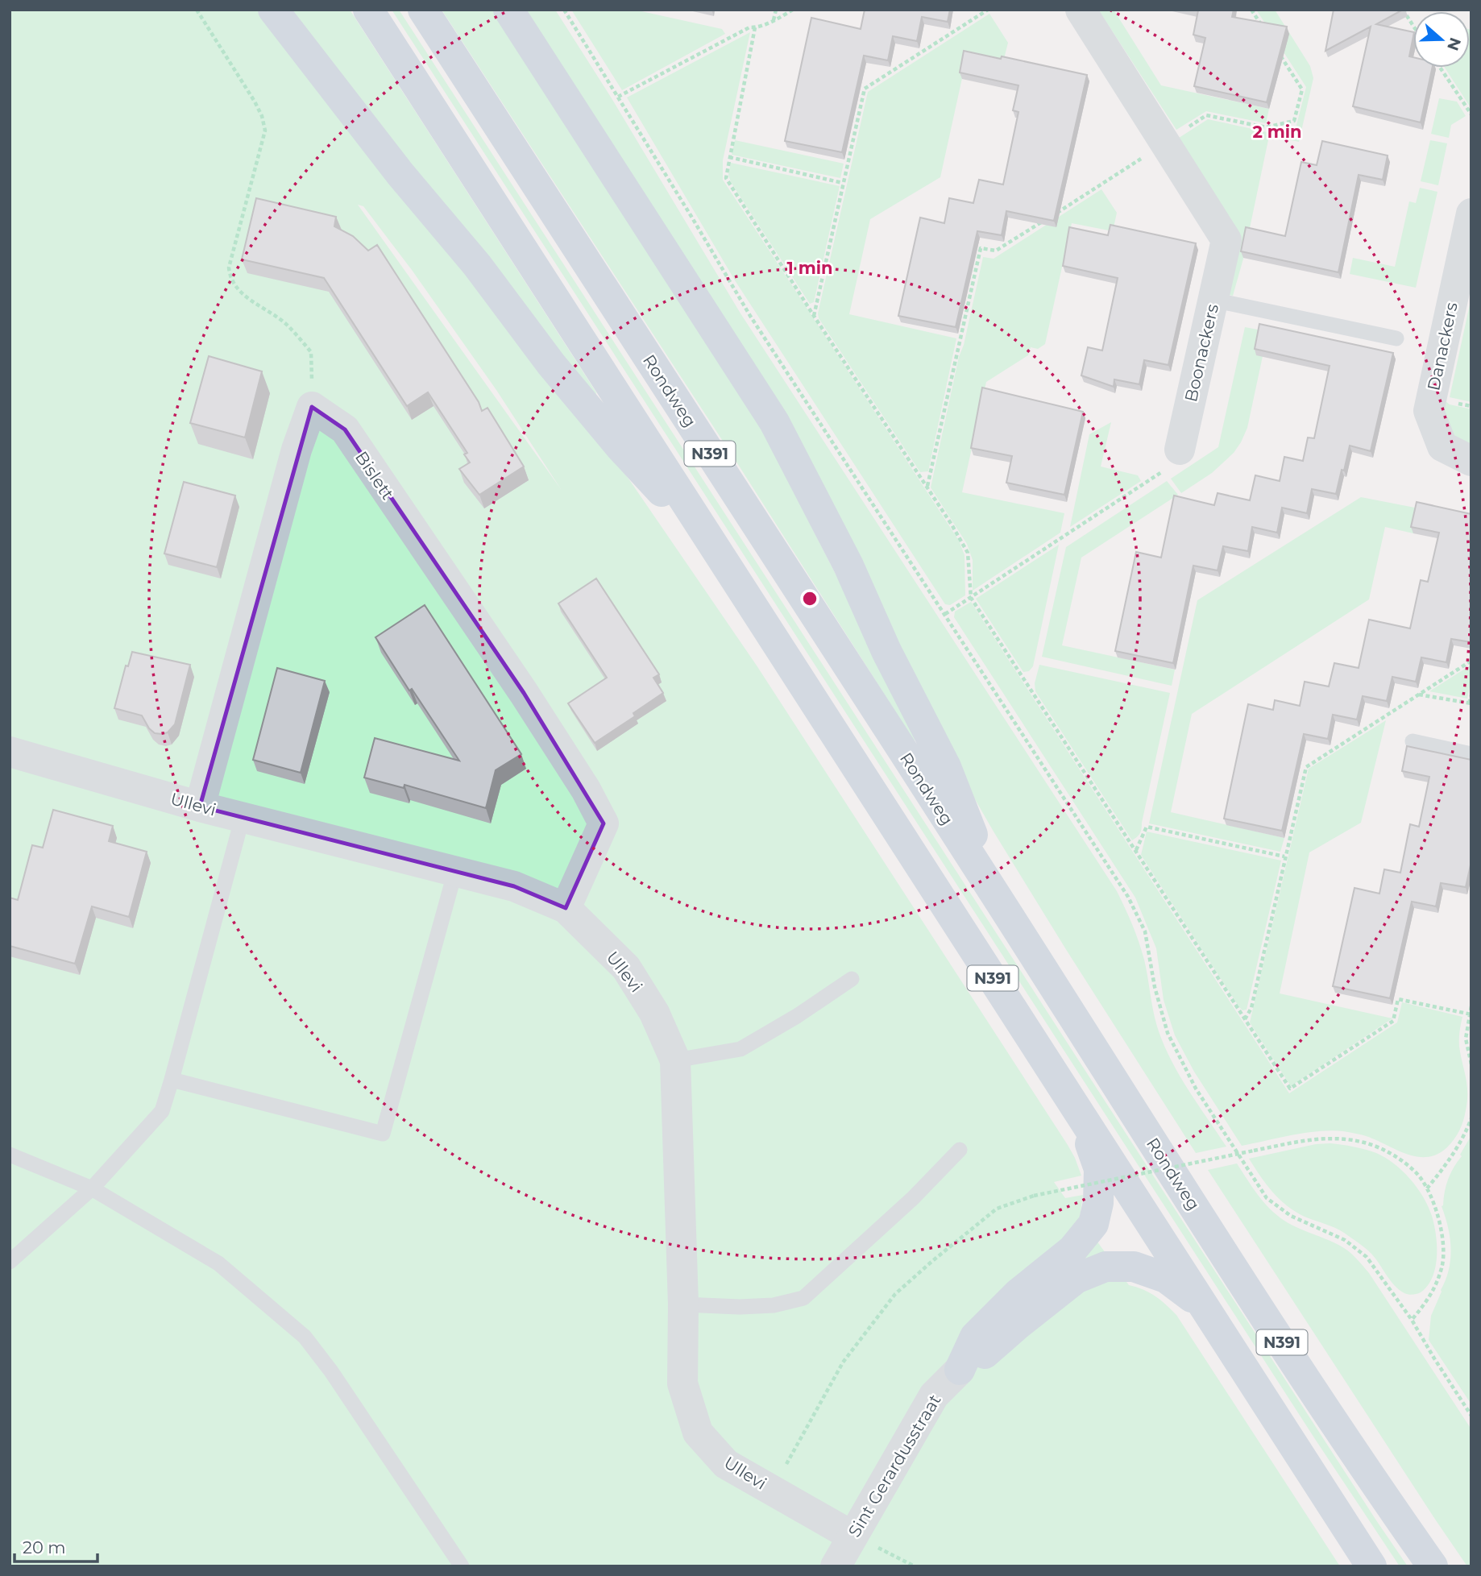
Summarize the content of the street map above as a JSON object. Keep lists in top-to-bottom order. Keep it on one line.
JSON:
{"streets":{"main road":["Rondweg","N391"],"street":["Danackers","Boonackers","Bislett","Ullevi","Sint Gerardusstraat"]},"crossings":[["Rondweg","N391"],["Bislett","Ullevi"],["Ullevi","Sint Gerardusstraat"]],"scale_bar":"20 m","north":"right","rings":["2 min","1 min"]}
